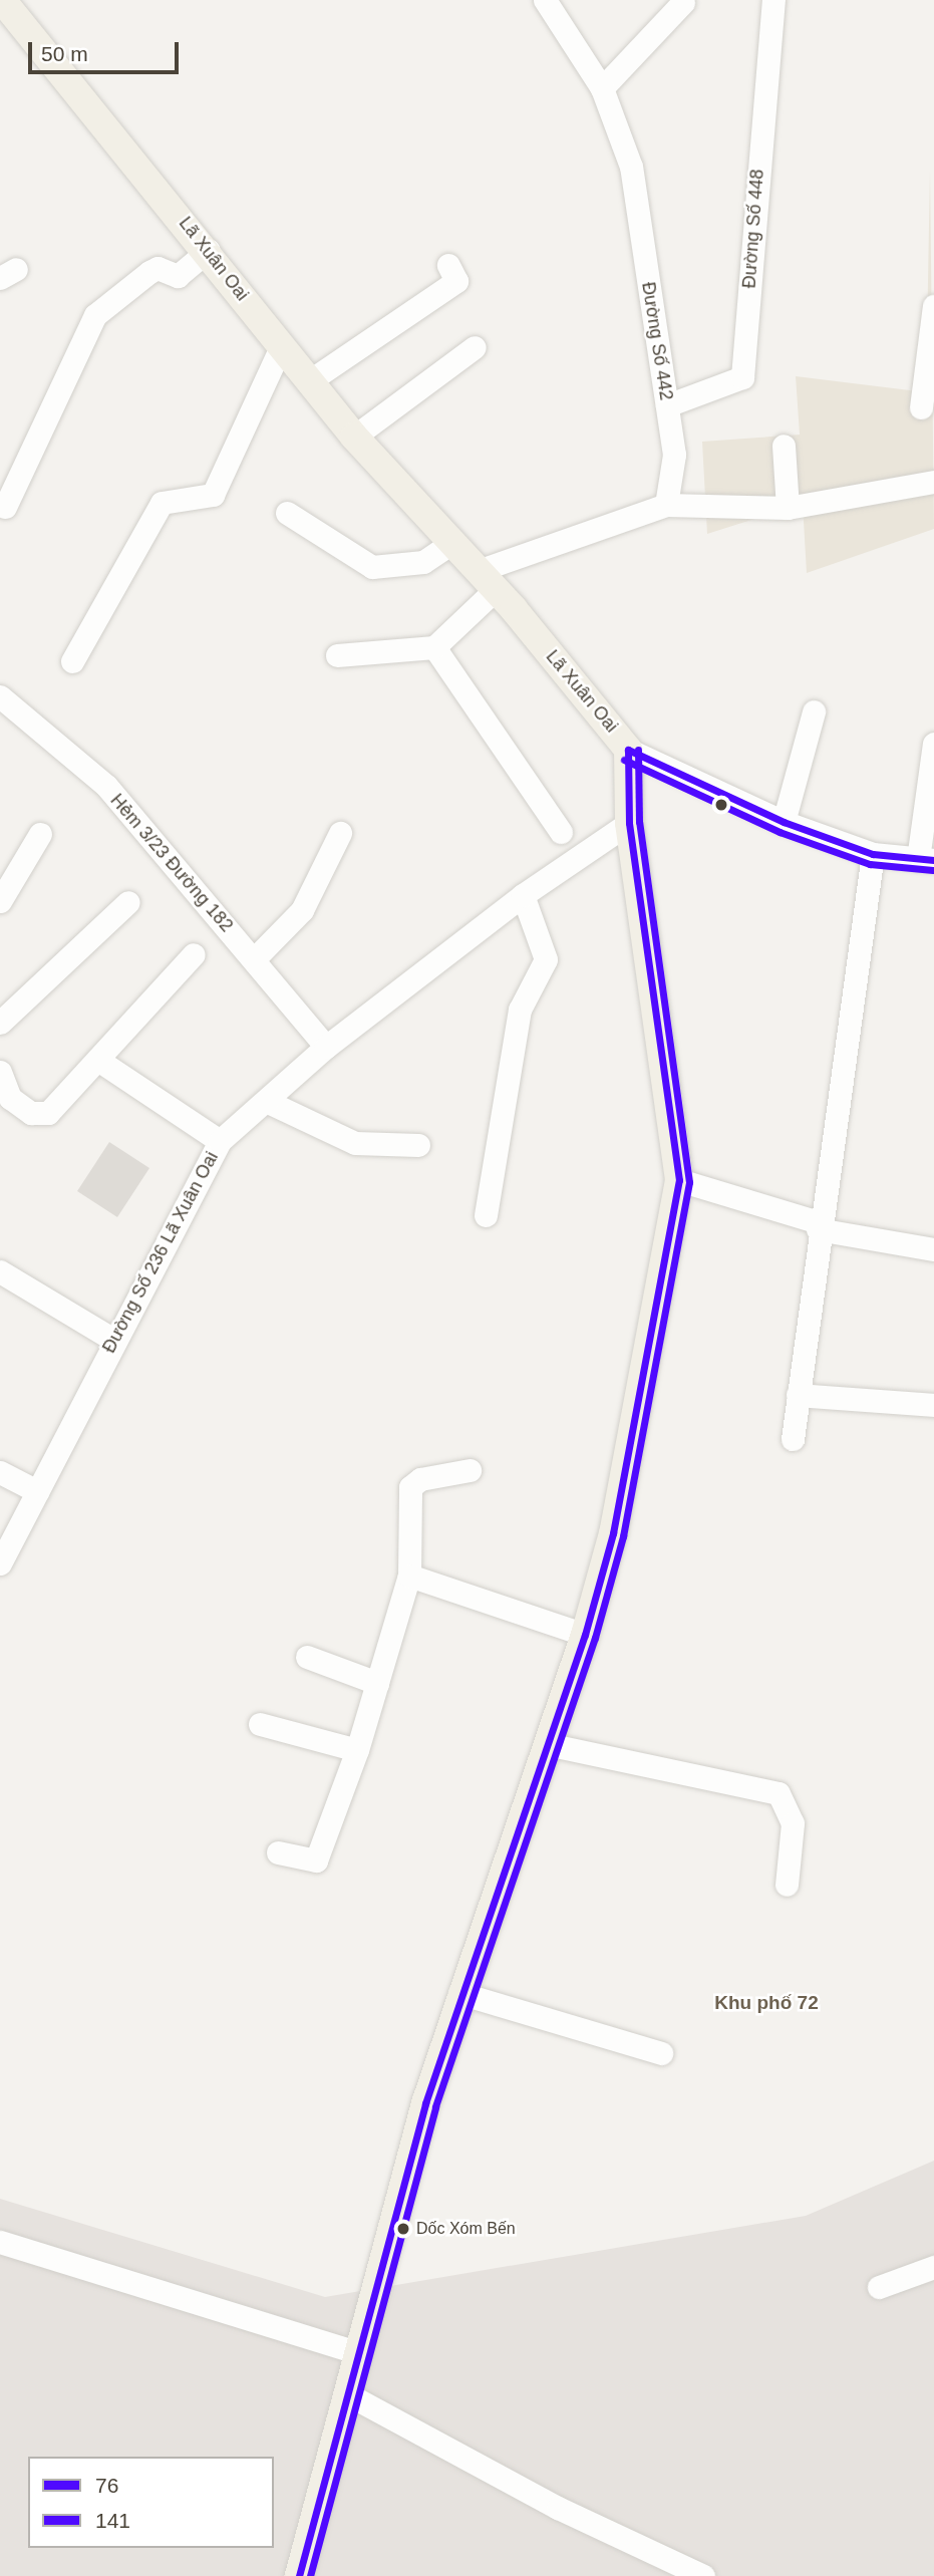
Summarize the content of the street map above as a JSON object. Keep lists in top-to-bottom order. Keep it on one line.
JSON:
{"streets":{"main road":["Lã Xuân Oai"],"street":["Đường Số 448","Đường Số 442","Hẻm 3/23 Đường 182","Đường Số 236 Lã Xuân Oai"]},"crossings":[["Đường Số 448","Đường Số 442"],["Lã Xuân Oai","Đường Số 236 Lã Xuân Oai"],["Hẻm 3/23 Đường 182","Đường Số 236 Lã Xuân Oai"]],"districts":["Khu phố 72"],"places":["Dốc Xóm Bến"],"lines":["transit line 76","transit line 141"],"legend":["76","141"],"scale_bar":"50 m"}
